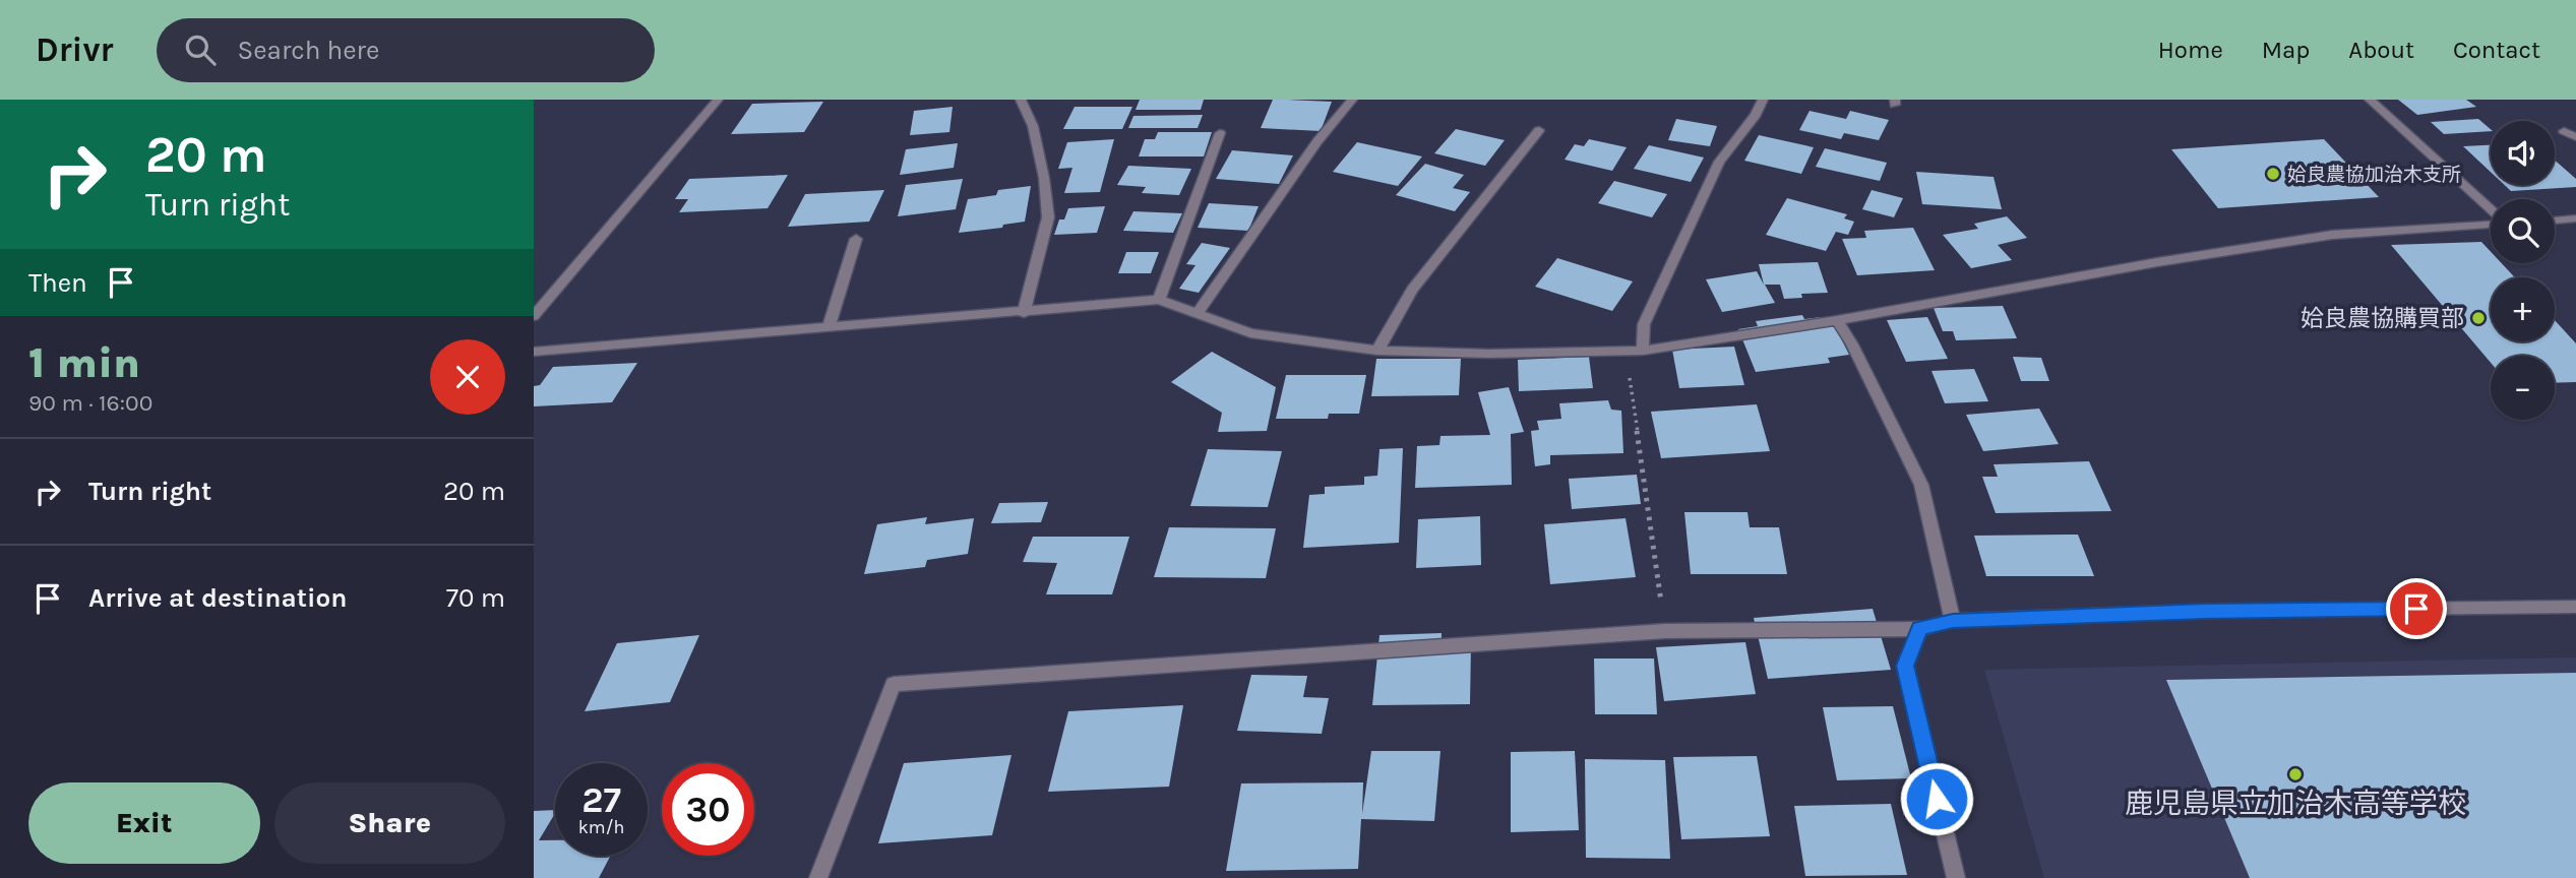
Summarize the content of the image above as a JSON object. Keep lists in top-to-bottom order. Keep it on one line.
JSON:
{"places":["姶良農協加治木支所","姶良農協購買部","鹿児島県立加治木高等学校"],"page":{"header":"Drivr","search":"Search here","nav":["Home","Map","About","Contact"],"turn":["20 m","Turn right"],"map_buttons":["+","−"],"then":"Then","heading":["1 min","90 m · 16:00"],"list":[{"name":"Turn right","value":"20 m"},{"name":"Arrive at destination","value":"70 m"}],"speed":"27 km/h","limit":"30","buttons":["Exit","Share"]}}
